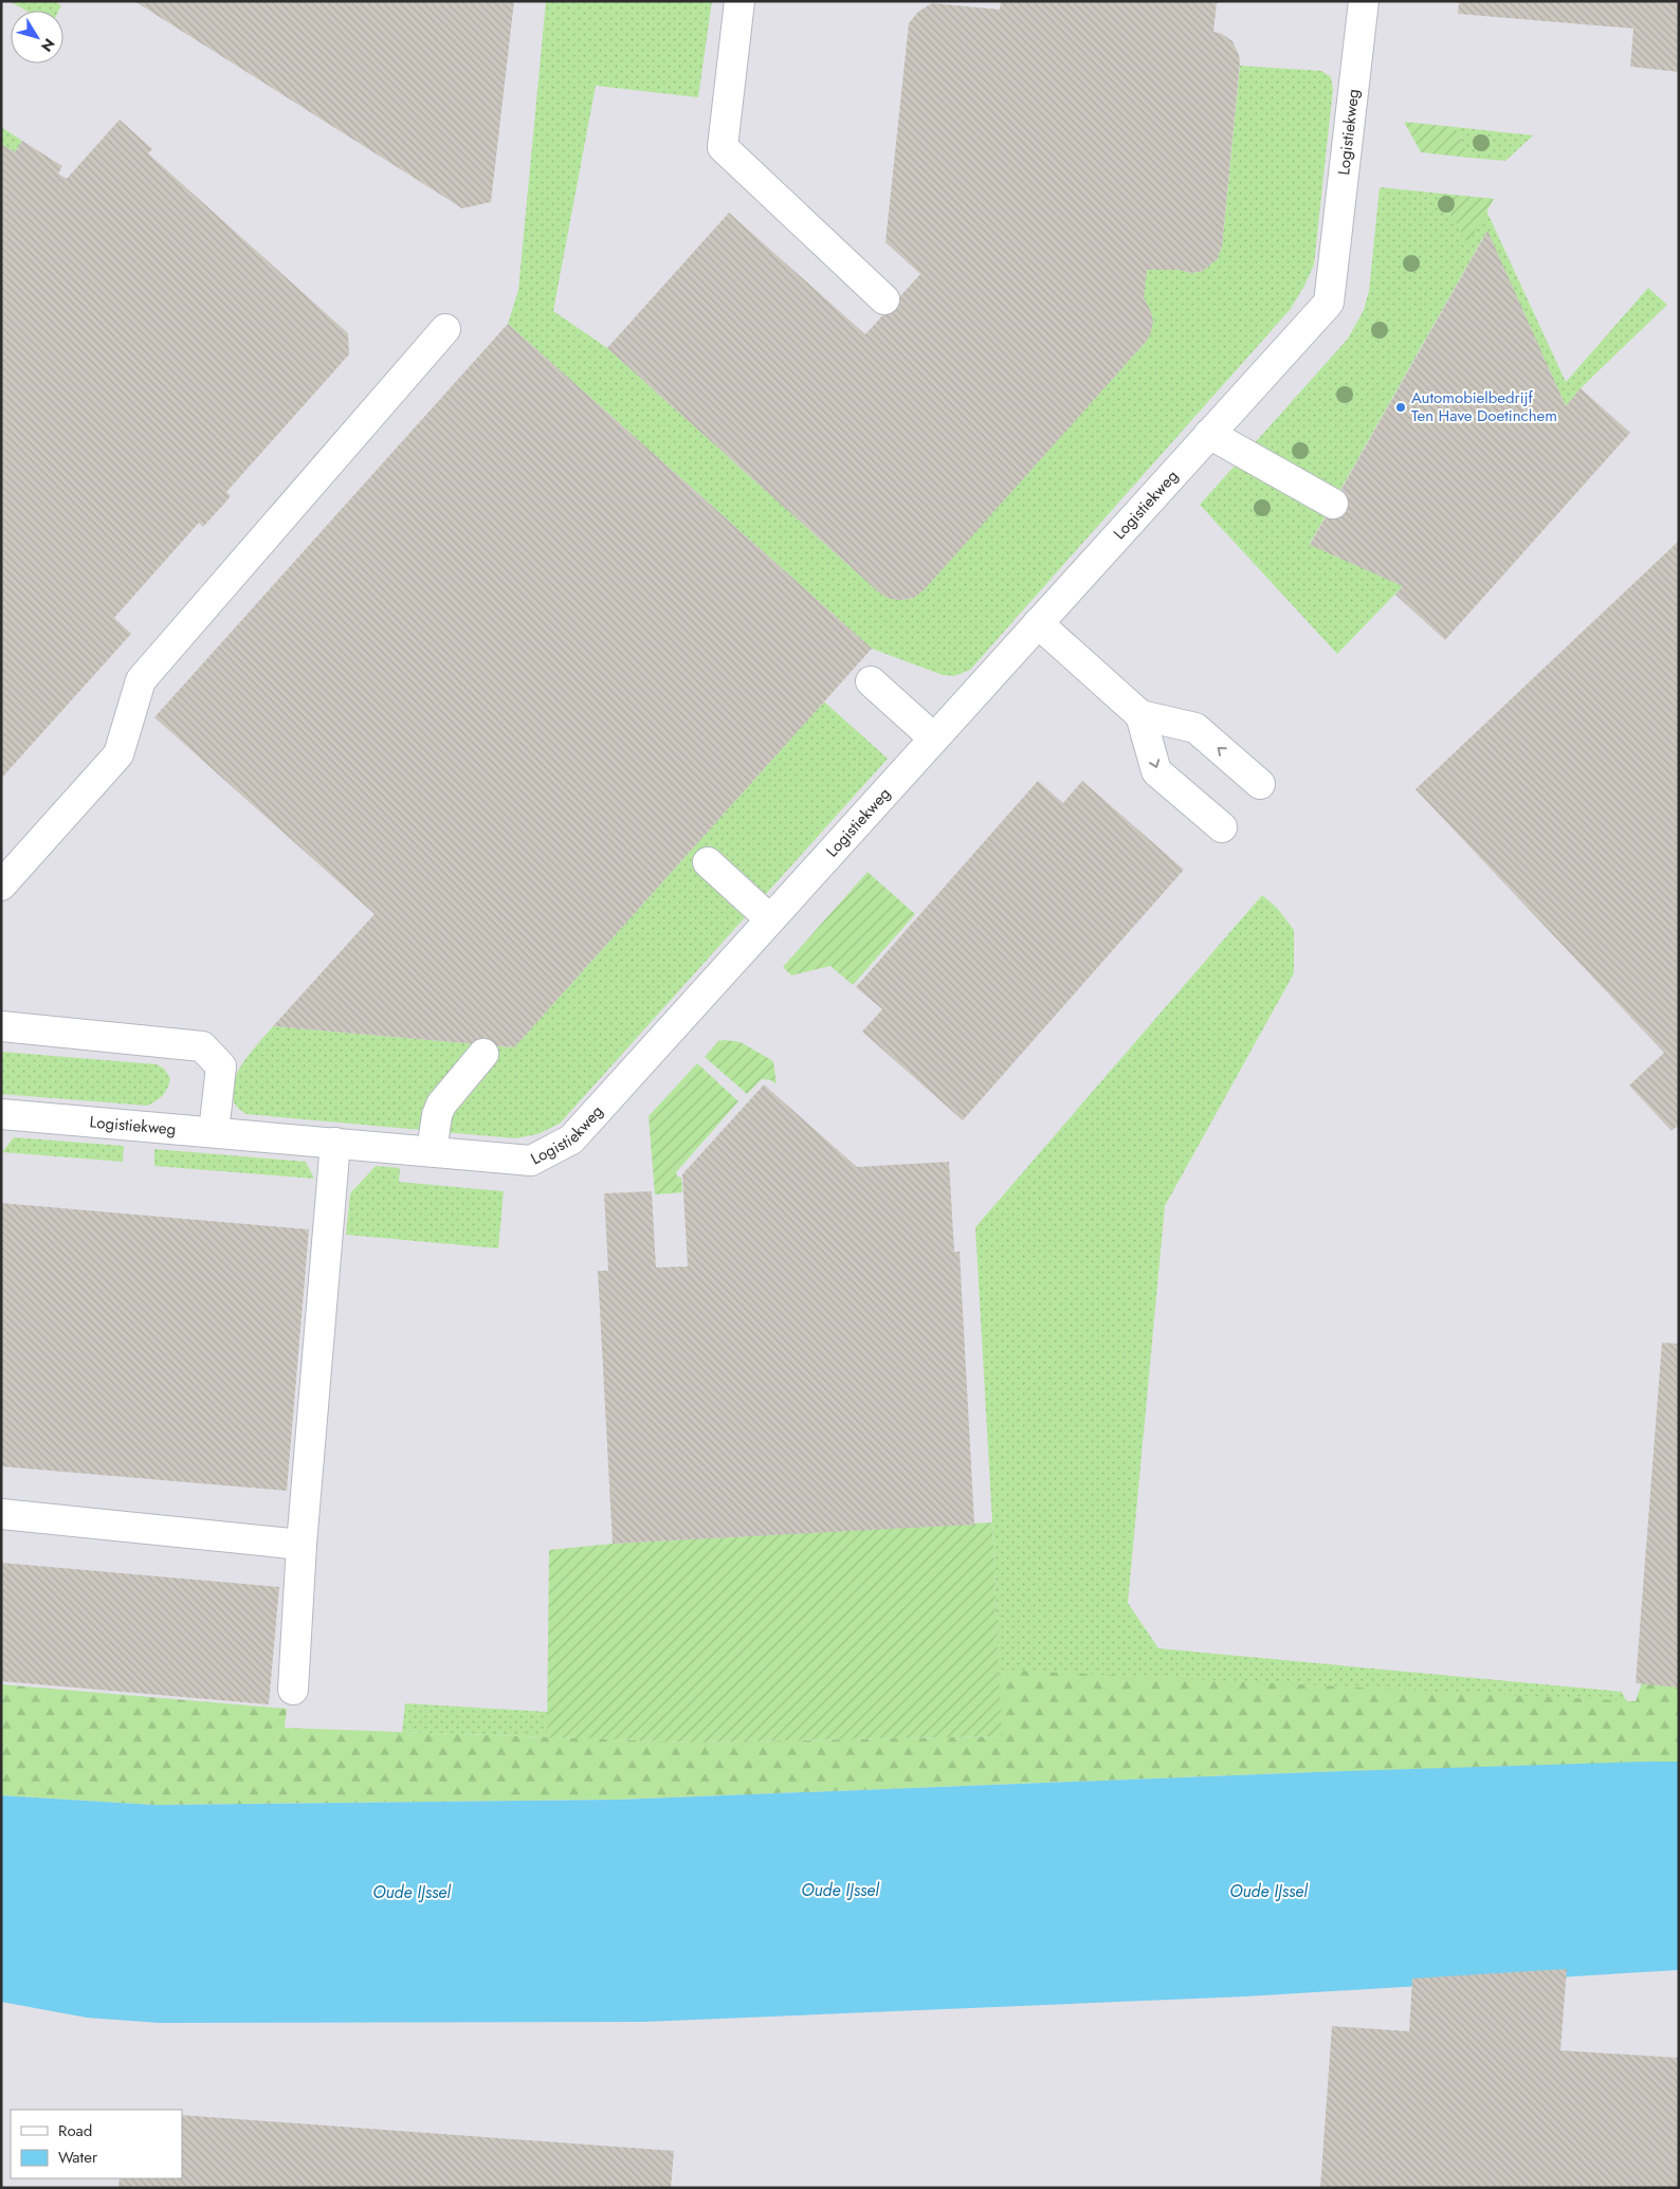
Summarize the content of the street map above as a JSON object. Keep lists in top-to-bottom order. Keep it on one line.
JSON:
{"streets":{"street":["Logistiekweg"]},"water":["Oude IJssel"],"places":["Automobielbedrijf Ten Have Doetinchem"],"legend":["Road","Water"],"north":"bottom right"}
